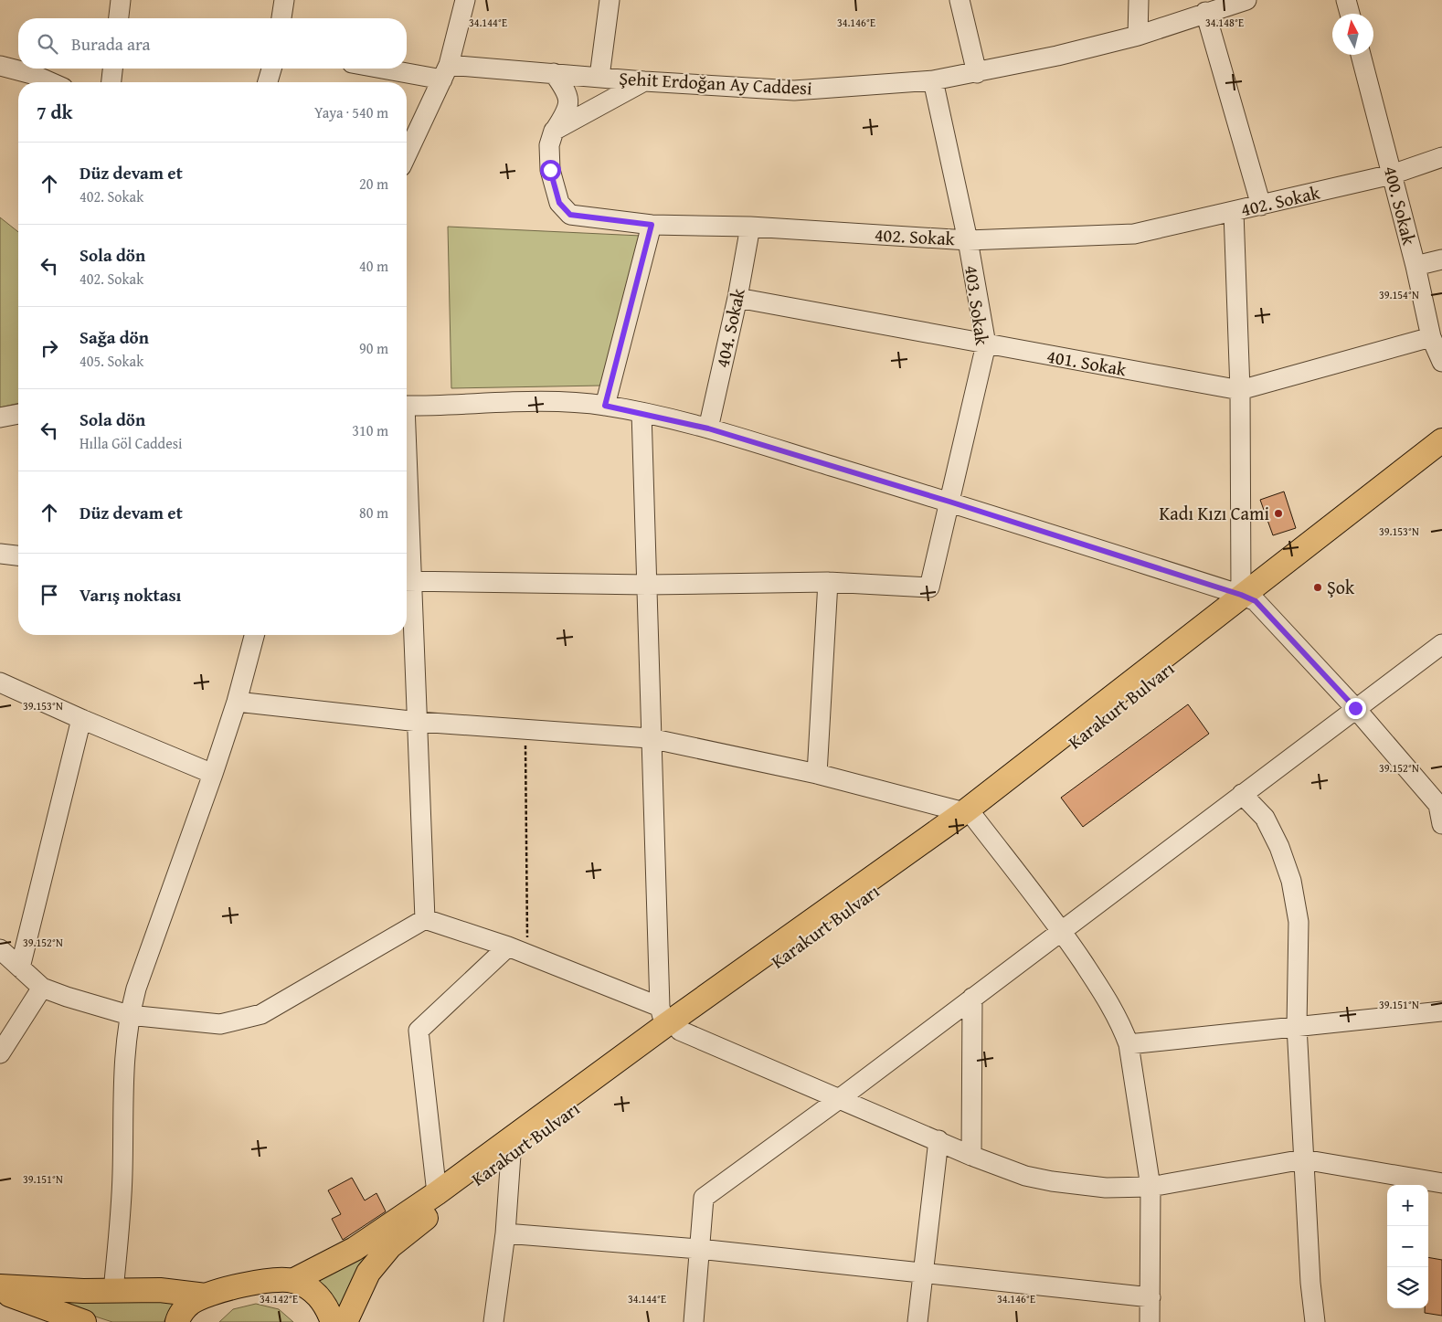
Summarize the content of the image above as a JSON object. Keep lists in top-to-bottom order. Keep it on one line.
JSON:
{"streets":{"main road":["Karakurt Bulvarı"],"street":["Şehit Erdoğan Ay Caddesi","402. Sokak","400. Sokak","403. Sokak","404. Sokak","401. Sokak"]},"crossings":[["Şehit Erdoğan Ay Caddesi","403. Sokak"],["402. Sokak","400. Sokak"],["402. Sokak","403. Sokak"],["402. Sokak","404. Sokak"],["400. Sokak","401. Sokak"],["403. Sokak","401. Sokak"],["404. Sokak","401. Sokak"]],"places":["Kadı Kızı Cami","Şok"],"north":"top","page":{"search":"Burada ara","heading":["7 dk","Yaya · 540 m"],"list":[["Düz devam et","402. Sokak","20 m"],["Sola dön","402. Sokak","40 m"],["Sağa dön","405. Sokak","90 m"],["Sola dön","Hılla Göl Caddesi","310 m"],["Düz devam et","80 m"],"Varış noktası"],"map_buttons":["+","−"]},"coordinates":["34.144°E","34.146°E","34.148°E","39.154°N","39.153°N","39.152°N","39.151°N","34.142°E"]}
